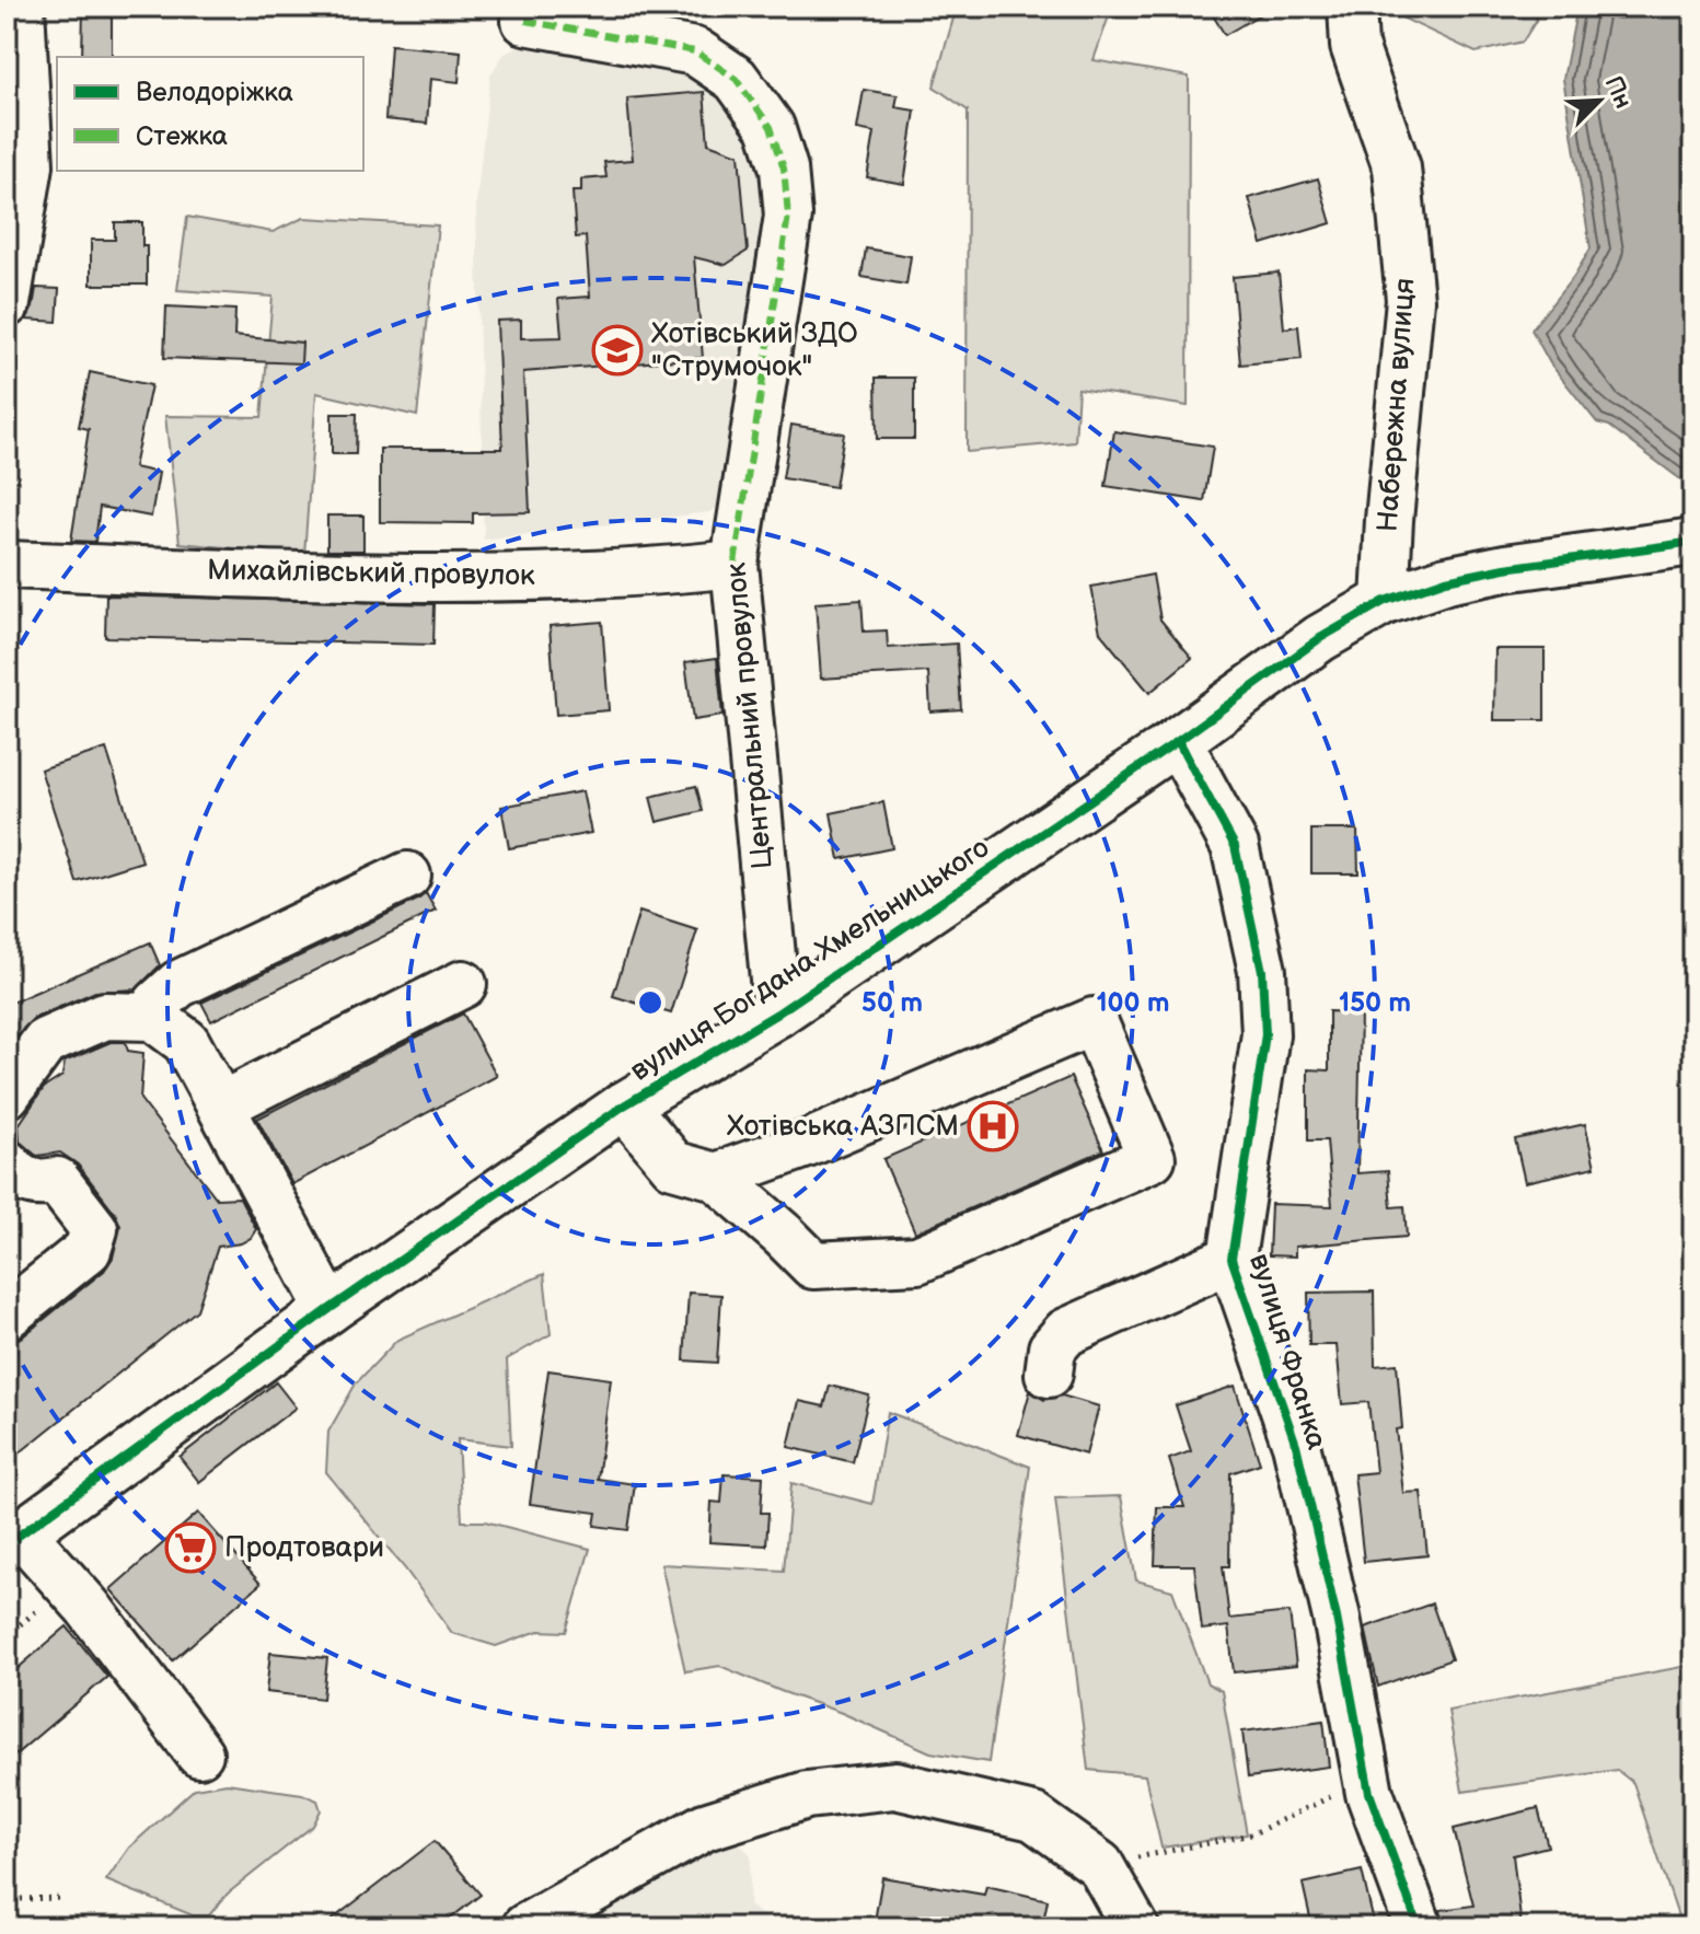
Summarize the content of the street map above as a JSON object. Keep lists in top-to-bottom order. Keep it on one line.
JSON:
{"streets":{"street":["Набережна вулиця","Михайлівський провулок","Центральний провулок","вулиця Богдана Хмельницького","вулиця Франка"]},"crossings":[["Набережна вулиця","вулиця Богдана Хмельницького"],["Михайлівський провулок","Центральний провулок"],["Центральний провулок","вулиця Богдана Хмельницького"],["вулиця Богдана Хмельницького","вулиця Франка"]],"places":{"school or university":["Хотівський ЗДО \"Струмочок\""],"hospital":["Хотівська АЗПСМ"],"supermarket":["Продтовари"]},"legend":["Велодоріжка","Стежка"],"north":"top right","rings":["50 m","100 m","150 m"]}
